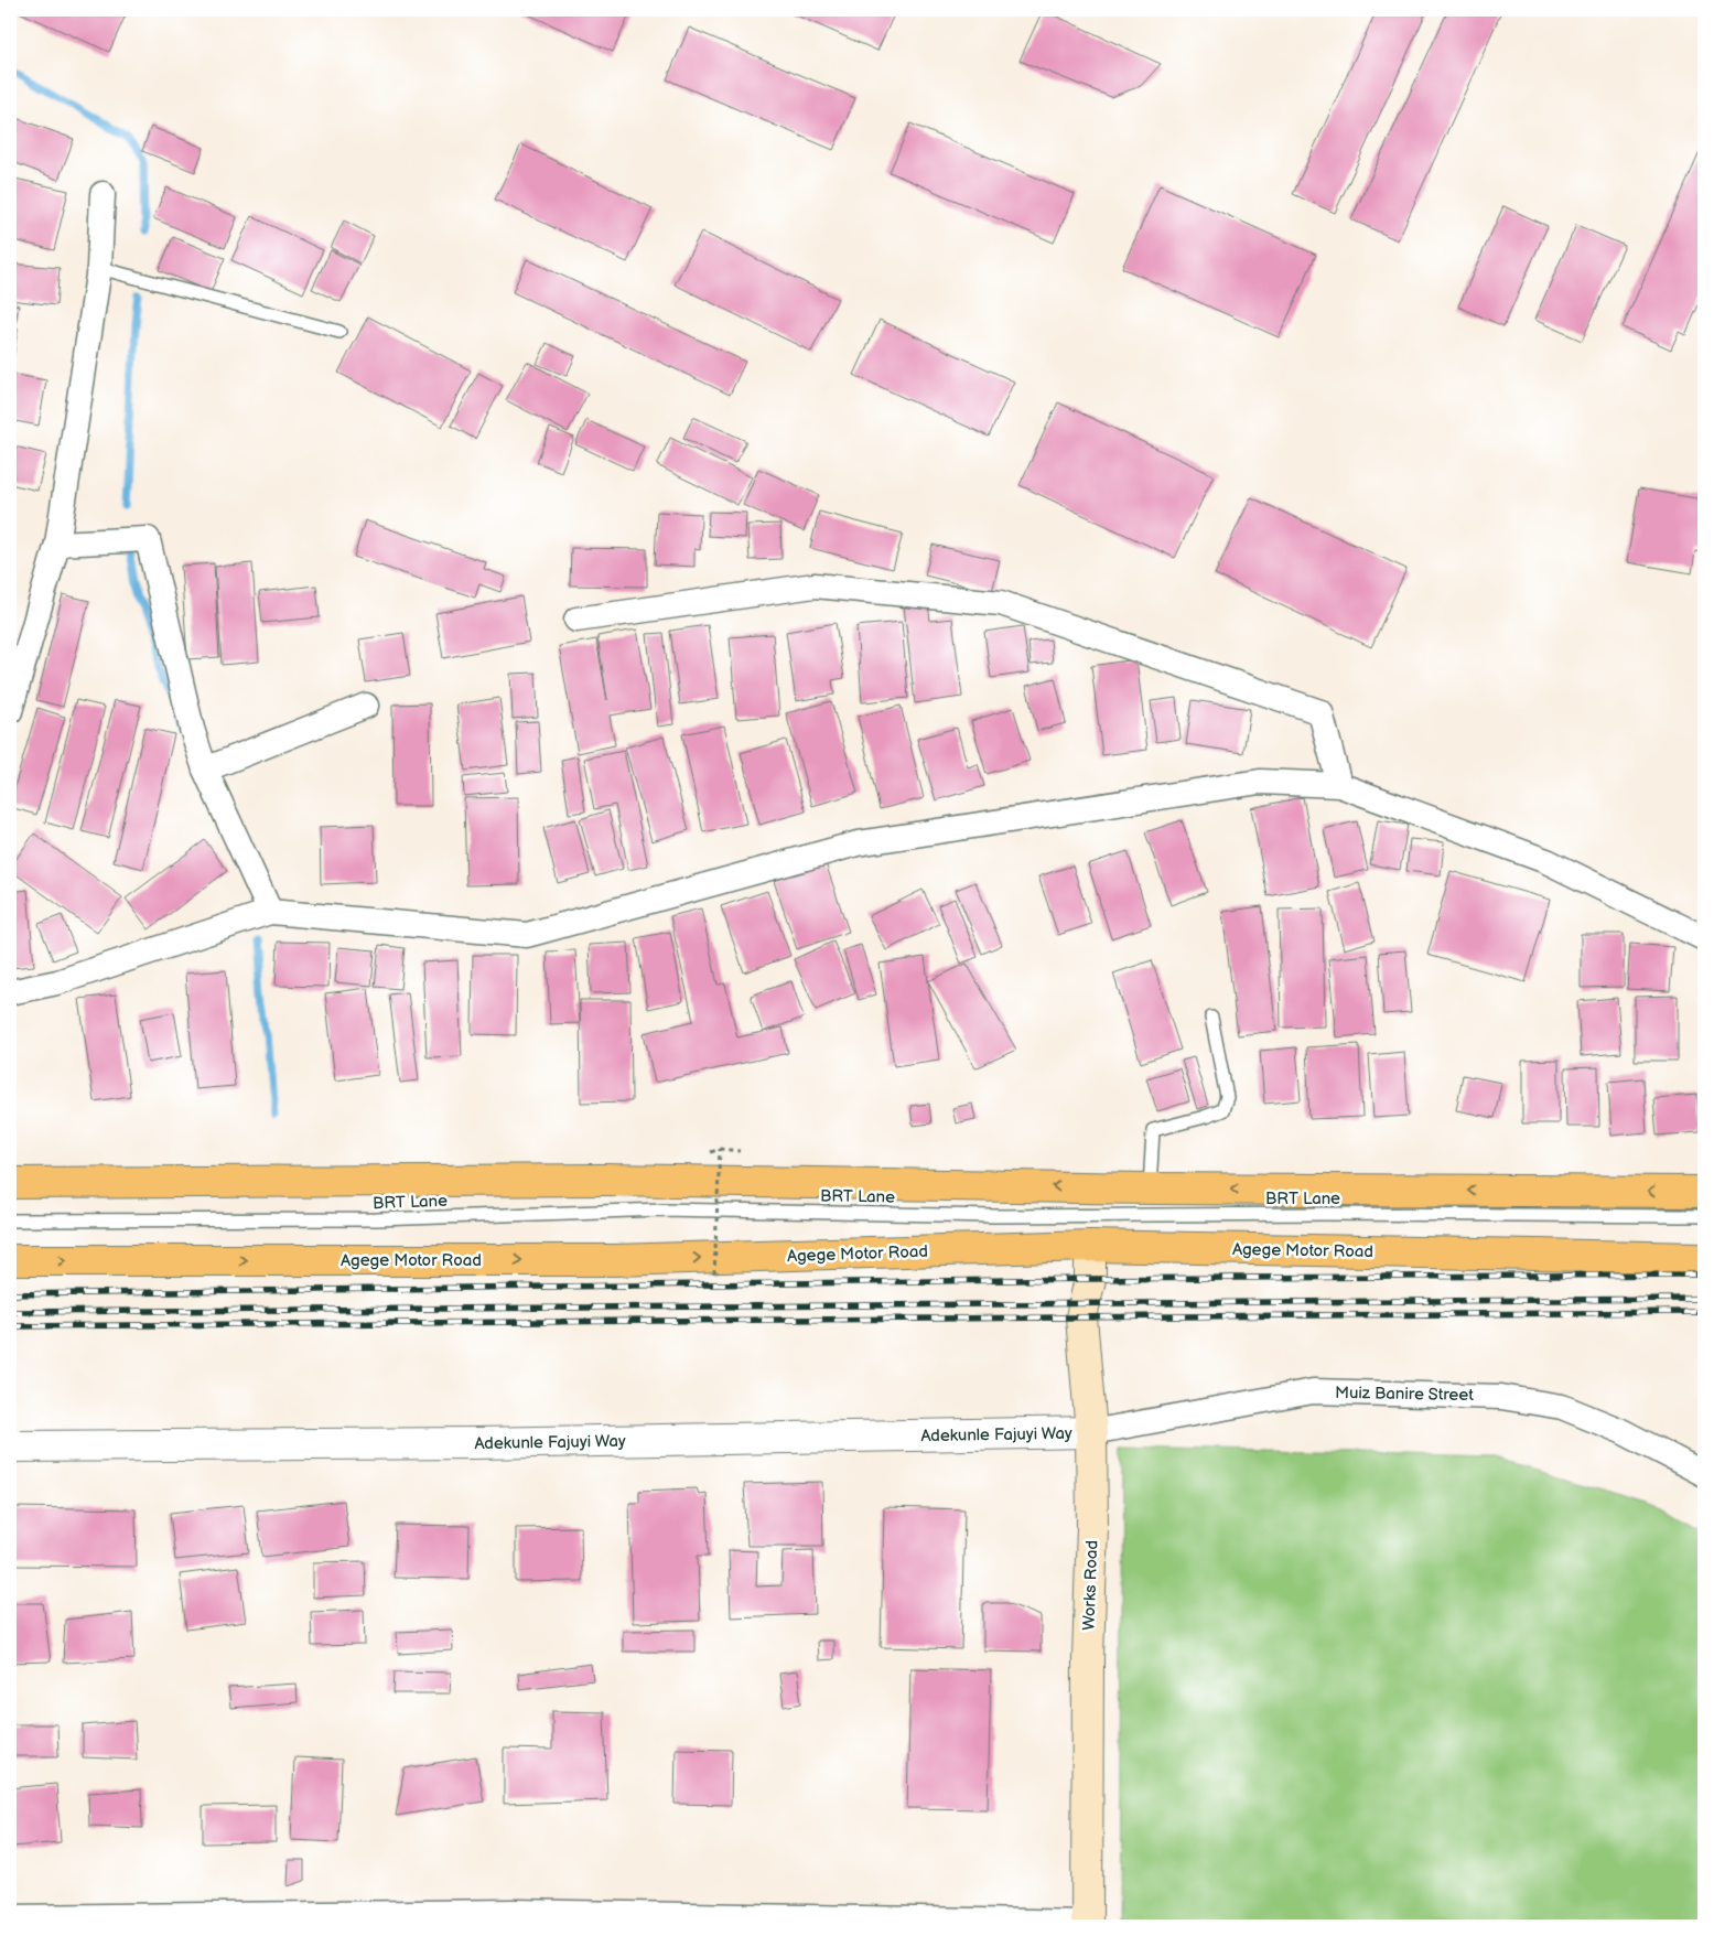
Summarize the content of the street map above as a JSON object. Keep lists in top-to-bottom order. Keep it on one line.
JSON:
{"streets":{"highway":["Agege Motor Road"],"main road":["Works Road"],"street":["Muiz Banire Street","Adekunle Fajuyi Way"],"lane":["BRT Lane"]},"crossings":[["Agege Motor Road","Works Road"],["Muiz Banire Street","Adekunle Fajuyi Way"],["Muiz Banire Street","Works Road"],["Adekunle Fajuyi Way","Works Road"]]}
